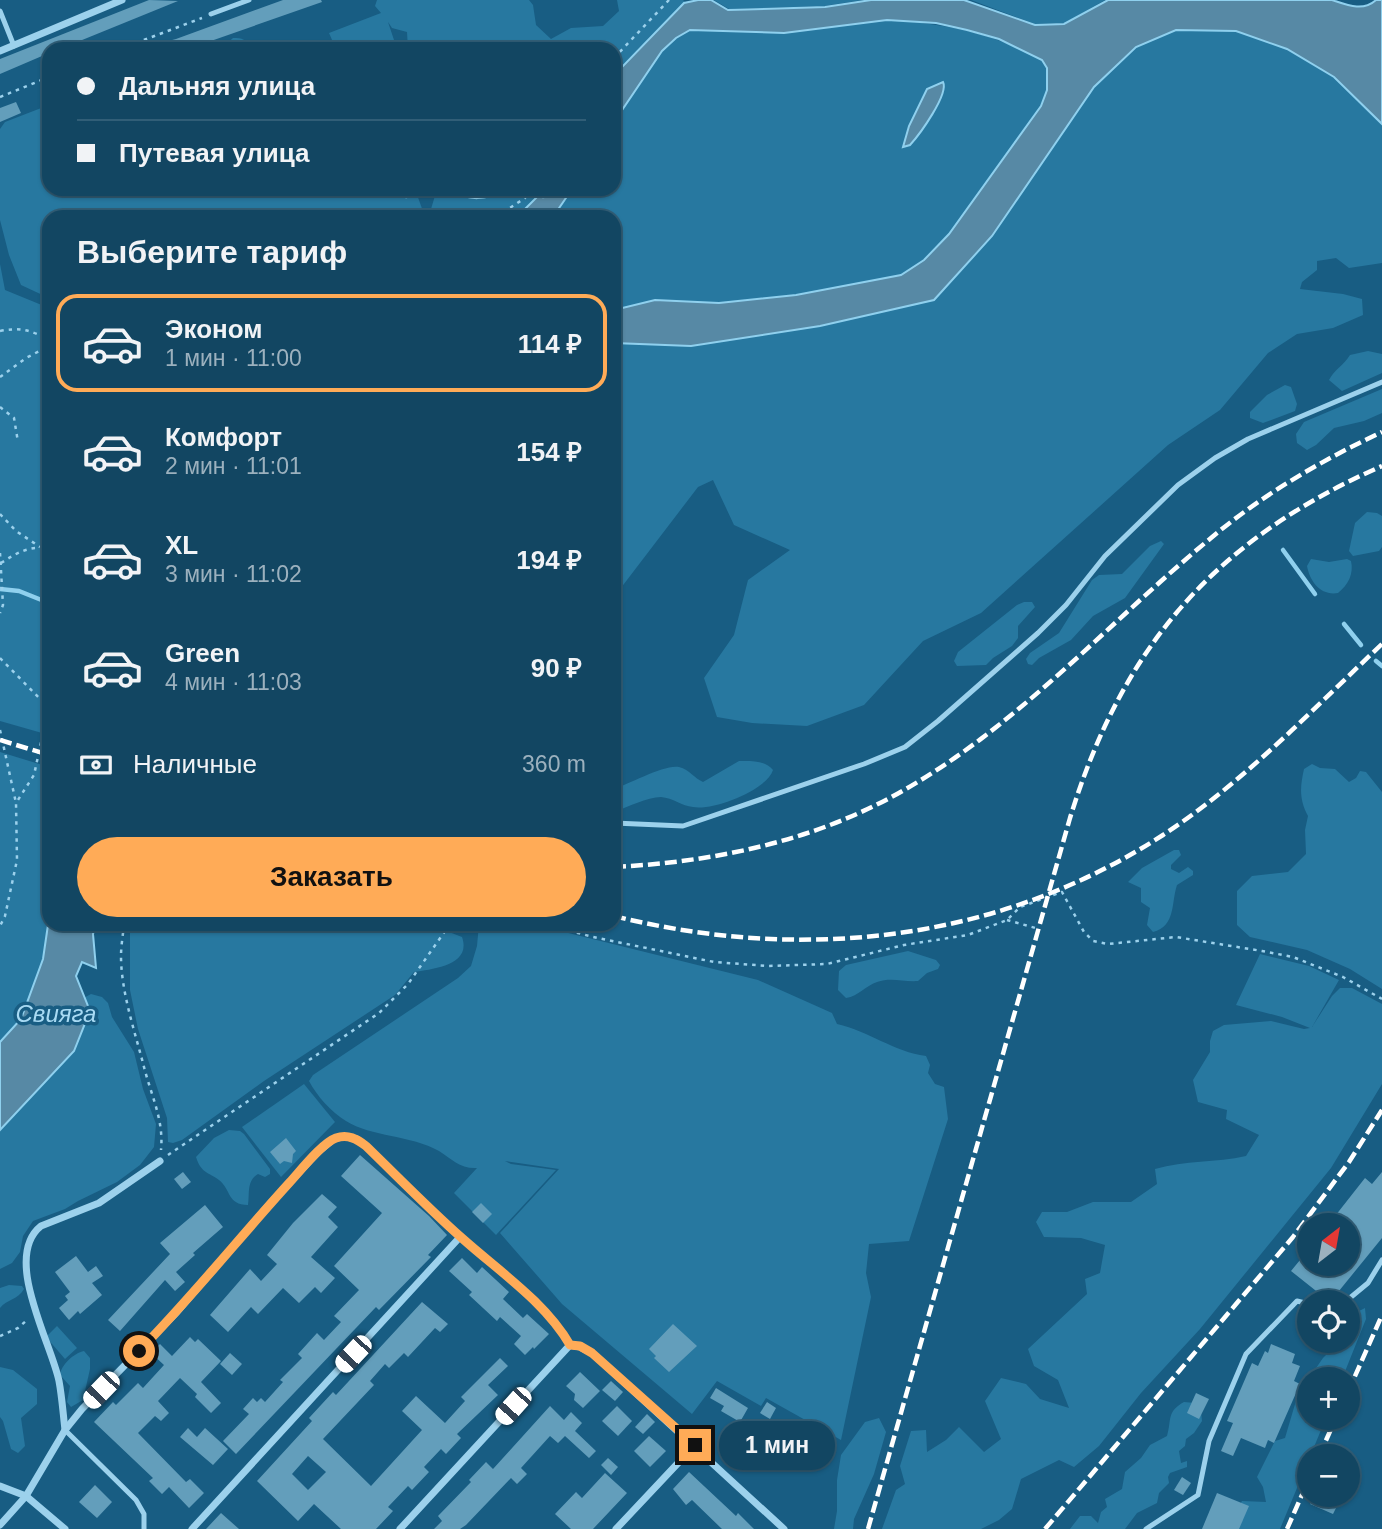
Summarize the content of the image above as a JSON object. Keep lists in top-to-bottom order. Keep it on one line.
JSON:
{"water":["Свияга"],"north":"top right","page":{"banner":["Дальняя улица","Путевая улица"],"heading":"Выберите тариф","list":[{"name":"Эконом","note":"1 мин · 11:00","value":"114 ₽"},{"name":"Комфорт","note":"2 мин · 11:01","value":"154 ₽"},{"name":"XL","note":"3 мин · 11:02","value":"194 ₽"},{"name":"Green","note":"4 мин · 11:03","value":"90 ₽"}],"pay":["Наличные","360 m"],"buttons":"Заказать","map_buttons":["+","−"],"bubble":"1 мин"}}
